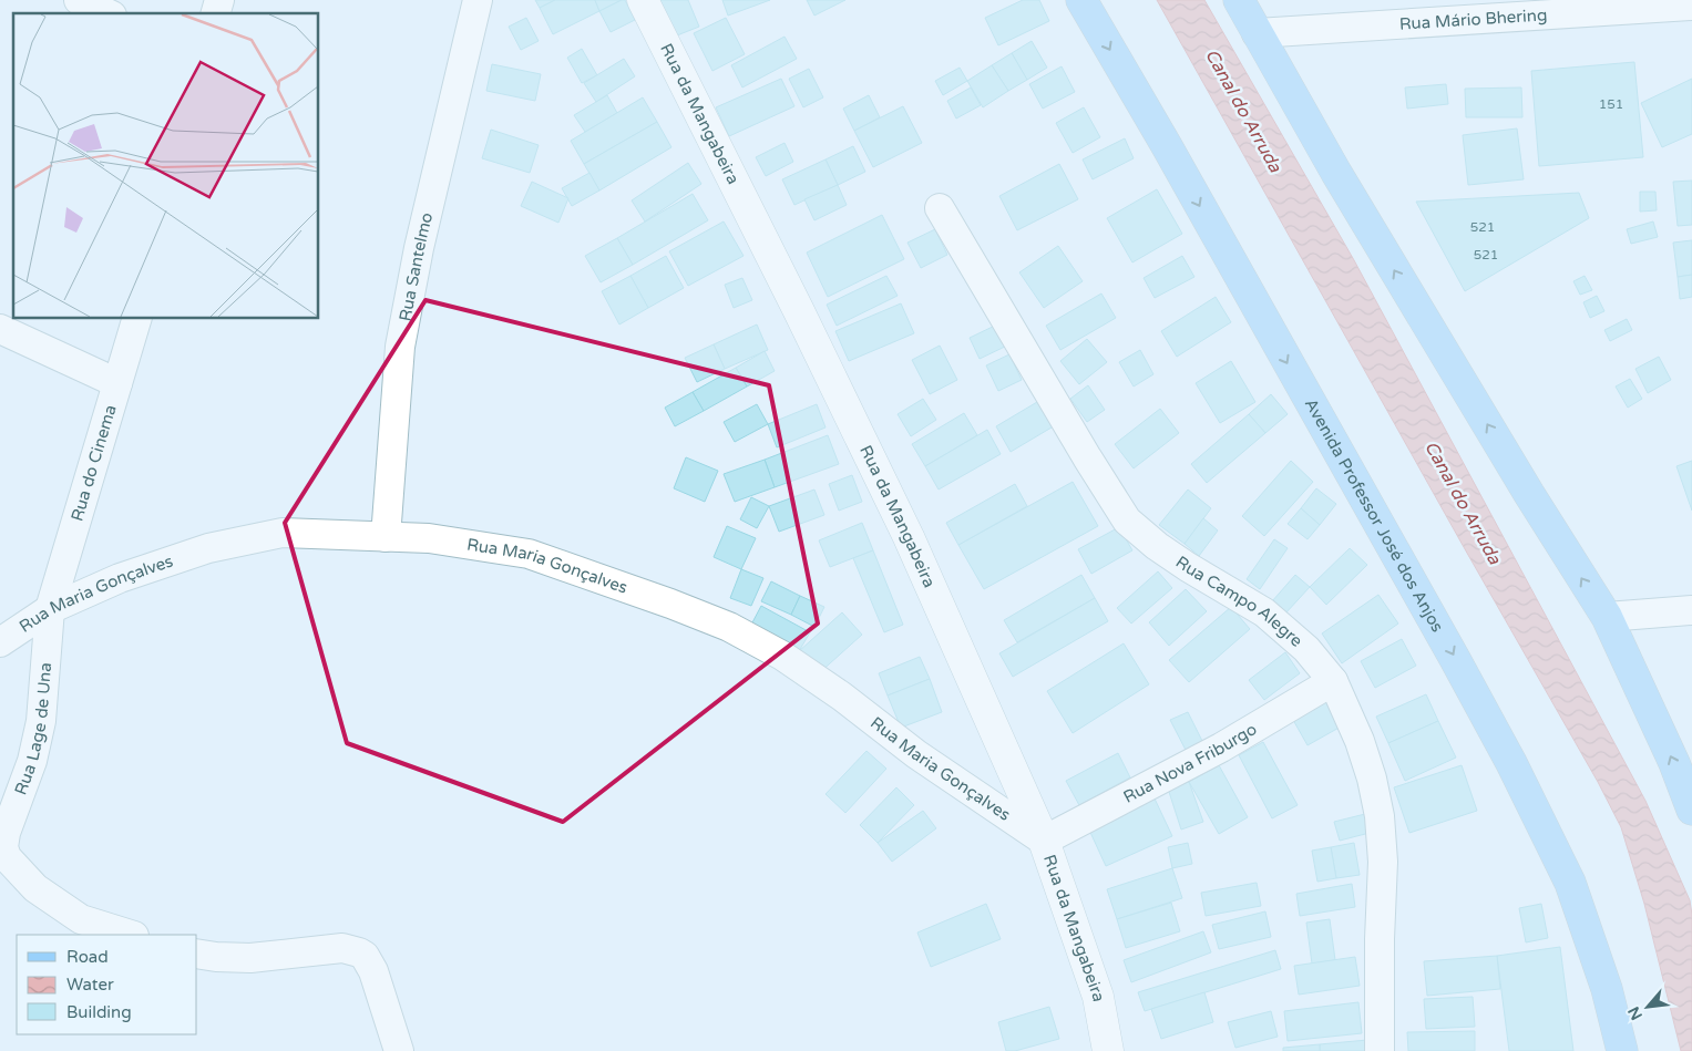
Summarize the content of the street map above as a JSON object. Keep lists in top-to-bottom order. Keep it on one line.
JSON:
{"streets":{"main road":["Avenida Professor José dos Anjos"],"street":["Rua Mário Bhering","Rua da Mangabeira","Rua Santelmo","Rua do Cinema","Rua Maria Gonçalves","Rua Campo Alegre","Rua Lage de Una","Rua Nova Friburgo"]},"crossings":[["Rua da Mangabeira","Rua Maria Gonçalves"],["Rua da Mangabeira","Rua Nova Friburgo"],["Rua Santelmo","Rua Maria Gonçalves"],["Rua do Cinema","Rua Maria Gonçalves"],["Rua do Cinema","Rua Lage de Una"],["Rua Maria Gonçalves","Rua Lage de Una"],["Rua Maria Gonçalves","Rua Nova Friburgo"],["Rua Campo Alegre","Rua Nova Friburgo"]],"water":["Canal do Arruda"],"house_numbers":["151","521","521"],"legend":["Road","Water","Building"],"north":"bottom left"}
